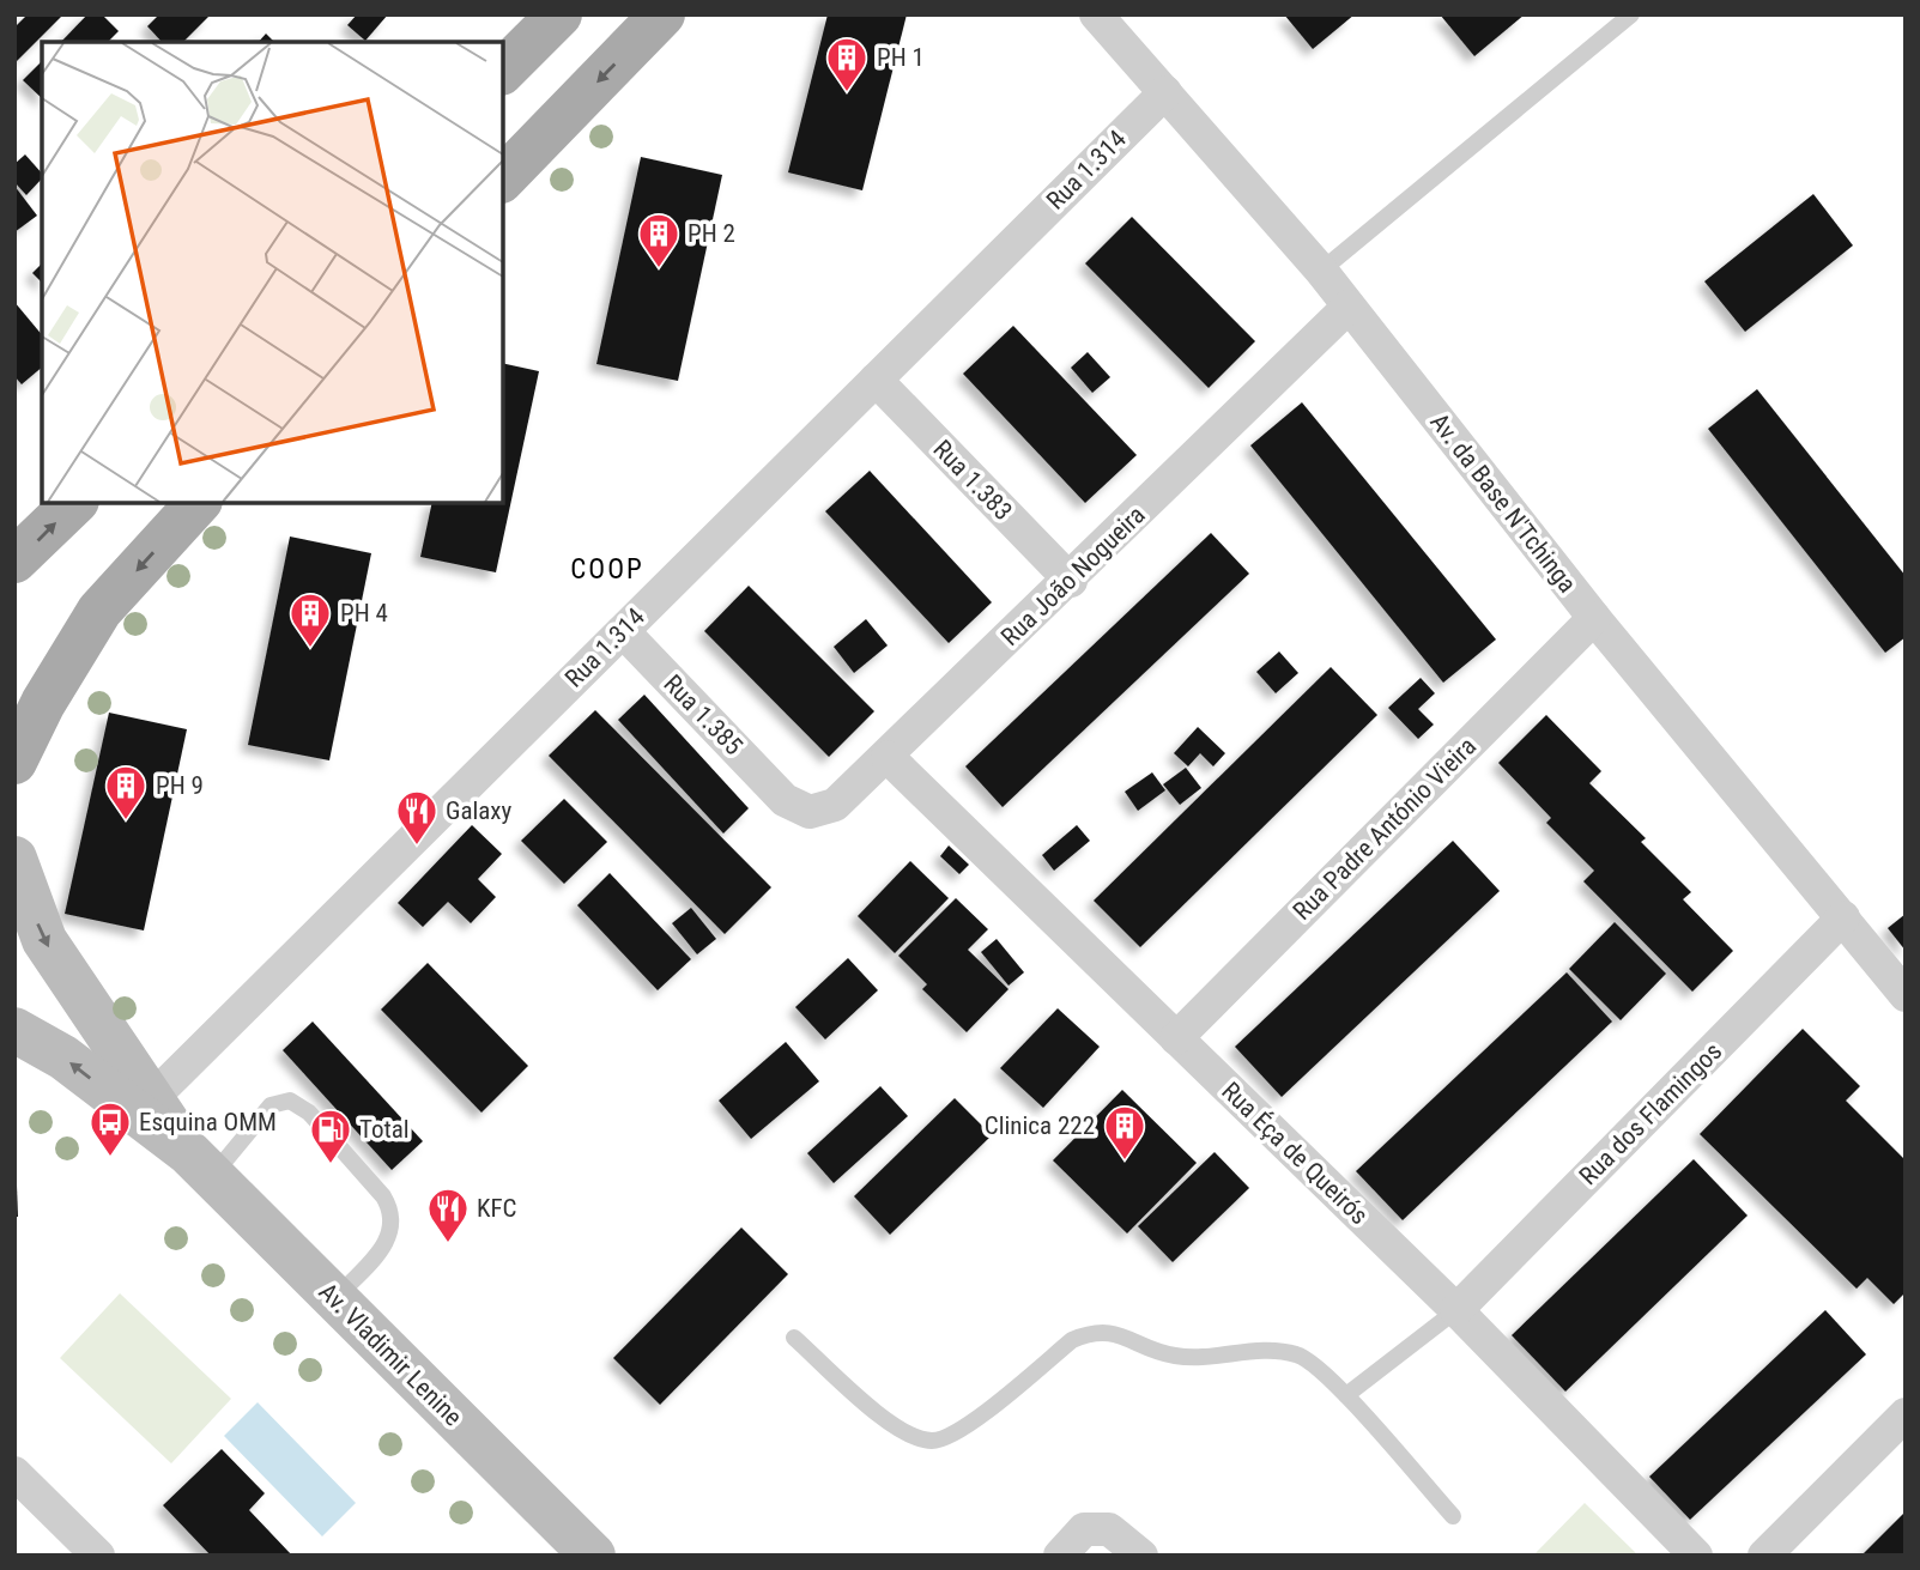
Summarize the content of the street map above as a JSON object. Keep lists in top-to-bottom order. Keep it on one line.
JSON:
{"streets":{"main road":["Av. Vladimir Lenine"],"street":["Rua 1.314","Rua 1.383","Av. da Base N'Tchinga","Rua João Nogueira","Rua 1.385","Rua Padre António Vieira","Rua dos Flamingos","Rua Éça de Queirós"]},"crossings":[["Rua 1.314","Rua 1.383"],["Rua 1.314","Av. da Base N'Tchinga"],["Rua 1.314","Rua 1.385"],["Rua 1.314","Av. Vladimir Lenine"],["Rua 1.383","Rua João Nogueira"],["Av. da Base N'Tchinga","Rua João Nogueira"],["Av. da Base N'Tchinga","Rua Padre António Vieira"],["Av. da Base N'Tchinga","Rua dos Flamingos"],["Rua João Nogueira","Rua 1.385"],["Rua João Nogueira","Rua Éça de Queirós"],["Rua Padre António Vieira","Rua Éça de Queirós"],["Rua dos Flamingos","Rua Éça de Queirós"]],"districts":["COOP"],"places":{"building":["PH 1","PH 2","PH 4","PH 9","Clinica 222"],"restaurant":["Galaxy","KFC"],"bus stop":["Esquina OMM"],"fuel station":["Total"]}}
